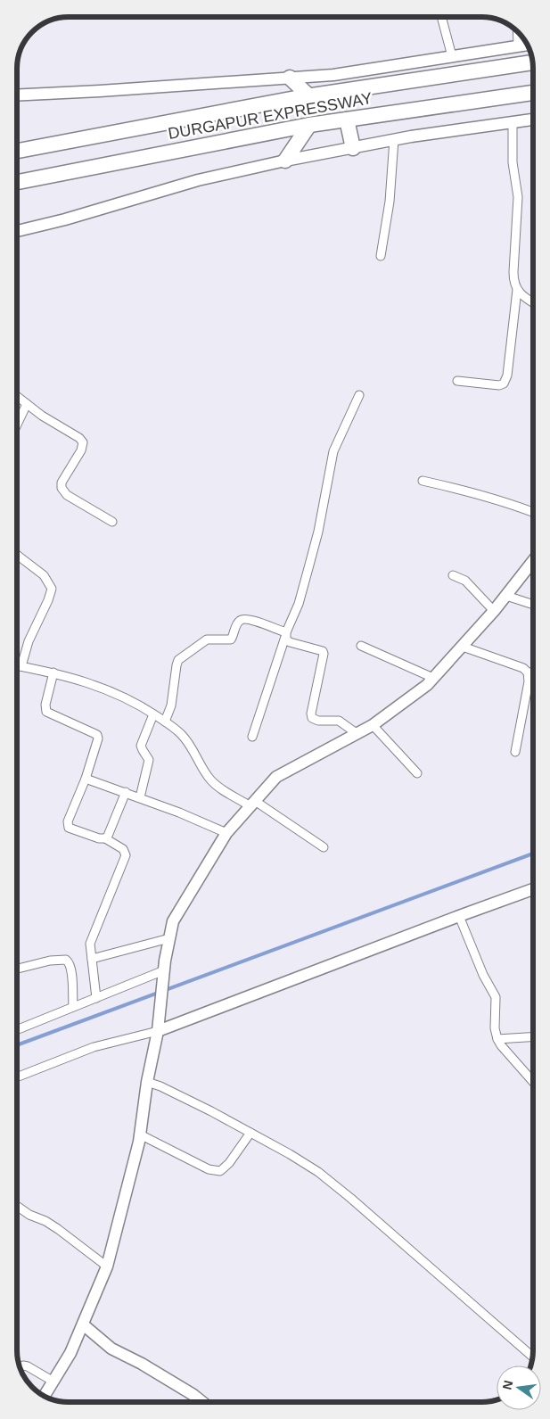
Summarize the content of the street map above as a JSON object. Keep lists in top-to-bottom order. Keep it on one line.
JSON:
{"streets":{"highway":["DURGAPUR EXPRESSWAY"]},"north":"left"}
